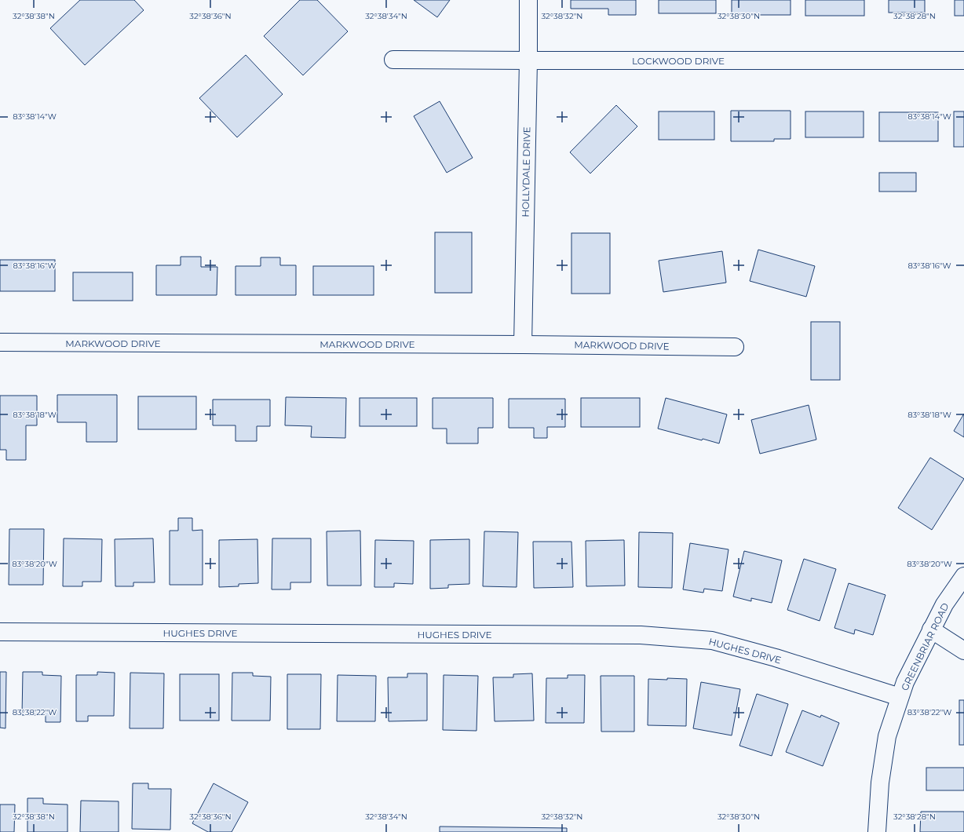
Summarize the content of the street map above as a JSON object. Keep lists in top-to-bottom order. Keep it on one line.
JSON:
{"streets":{"street":["LOCKWOOD DRIVE","HOLLYDALE DRIVE","MARKWOOD DRIVE","HUGHES DRIVE","GREENBRIAR ROAD"]},"crossings":[["LOCKWOOD DRIVE","HOLLYDALE DRIVE"],["HOLLYDALE DRIVE","MARKWOOD DRIVE"],["HUGHES DRIVE","GREENBRIAR ROAD"]],"coordinates":["32°38'38\"N","32°38'36\"N","32°38'34\"N","32°38'32\"N","32°38'30\"N","32°38'28\"N","83°38'14\"W","83°38'16\"W","83°38'18\"W","83°38'20\"W","83°38'22\"W"]}
